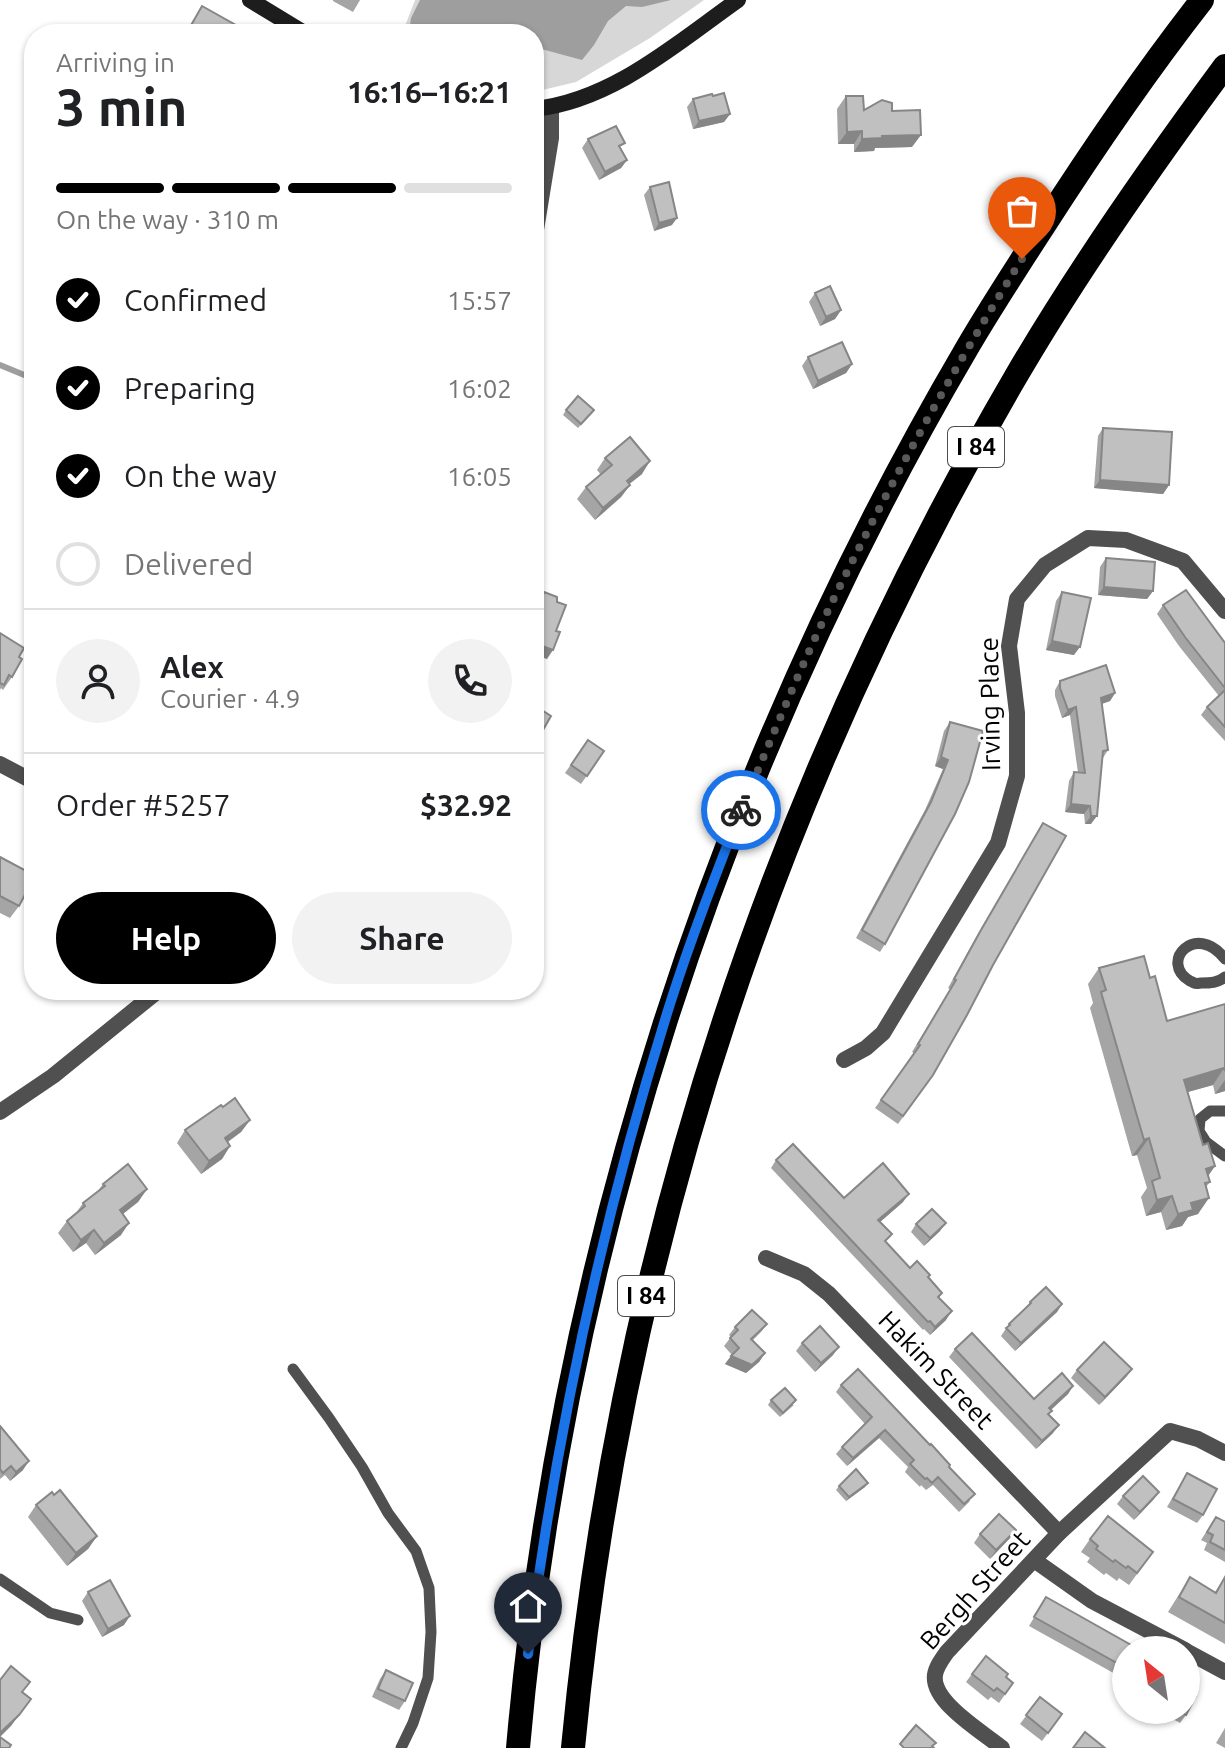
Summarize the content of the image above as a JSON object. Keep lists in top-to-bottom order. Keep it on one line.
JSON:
{"streets":{"highway":["I 84"],"street":["Irving Place","Hakim Street","Bergh Street"]},"crossings":[["Hakim Street","Bergh Street"]],"north":"top left","page":{"heading":["3 min","Arriving in","16:16–16:21"],"panel":["Alex","Courier · 4.9","Order #5257","$32.92"],"bar":"On the way · 310 m","list":[["Confirmed","15:57"],["Preparing","16:02"],["On the way","16:05"],"Delivered"],"buttons":["Help","Share"]}}
